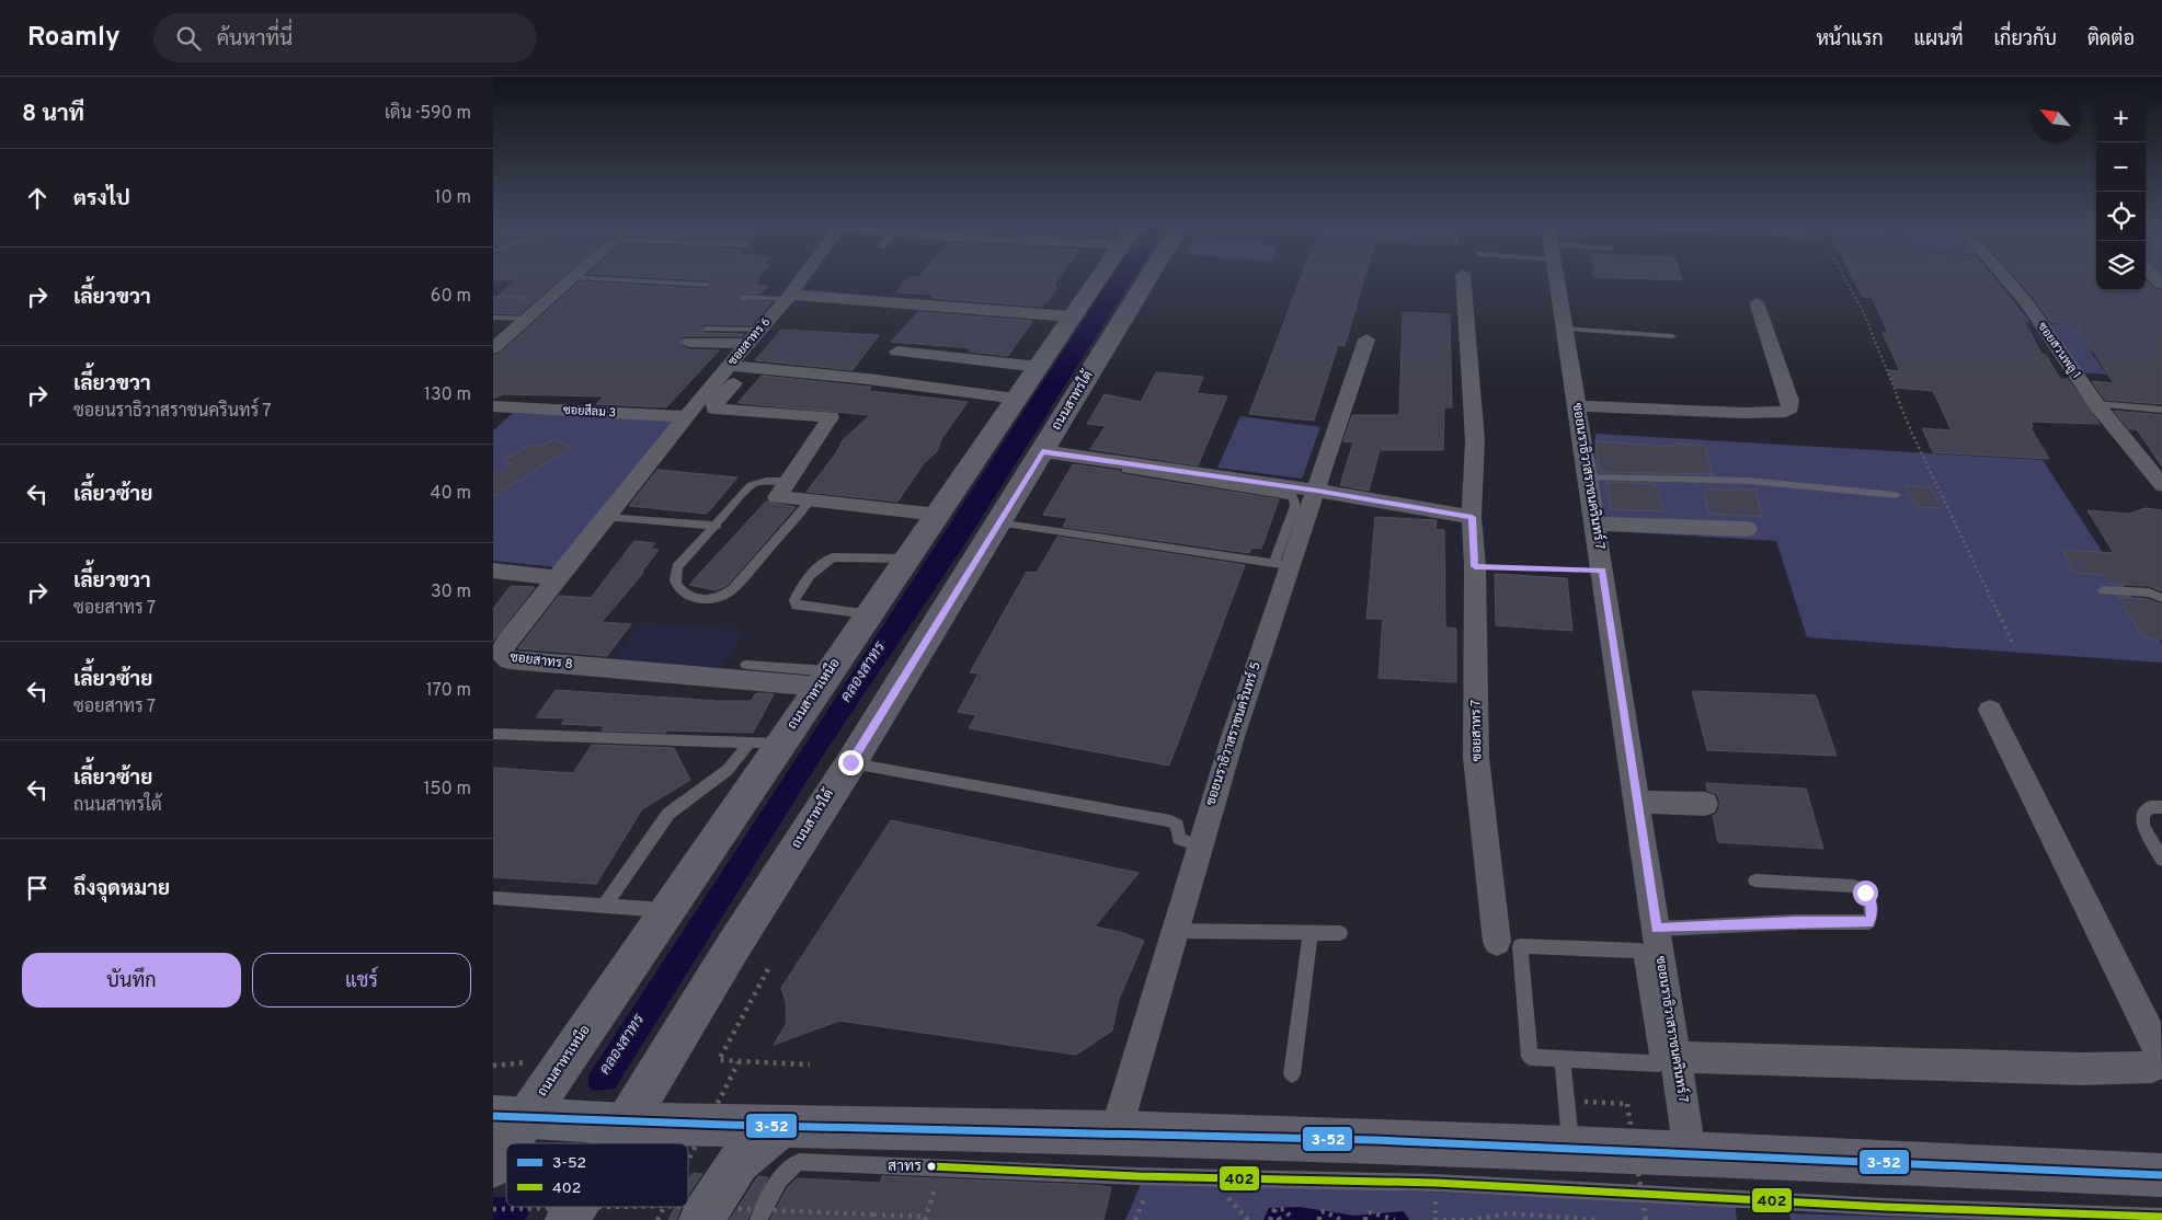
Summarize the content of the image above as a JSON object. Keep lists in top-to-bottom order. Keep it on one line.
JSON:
{"streets":{"main road":["ถนนสาทรใต้","ถนนสาทรเหนือ"],"street":["ซอยสาทร 6","ซอยสวนพลู 1","ซอยสีลม 3","ซอยนราธิวาสราชนครินทร์ 7","ซอยสาทร 8","ซอยสาทร 7","ซอยนราธิวาสราชนครินทร์ 5"]},"crossings":[["ซอยสาทร 6","ซอยสีลม 3"],["ซอยสาทร 6","ซอยสาทร 8"],["ซอยสีลม 3","ซอยสาทร 8"],["ซอยสาทร 8","ถนนสาทรเหนือ"]],"water":["คลองสาทร"],"places":["สาทร"],"lines":["transit line 3-52","transit line 402"],"legend":["3-52","402"],"north":"top left","page":{"header":"Roamly","search":"ค้นหาที่นี่","nav":["หน้าแรก","แผนที่","เกี่ยวกับ","ติดต่อ"],"heading":["8 นาที","เดิน · 590 m"],"map_buttons":["+","−"],"list":[["ตรงไป","10 m"],["เลี้ยวขวา","60 m"],["เลี้ยวขวา","ซอยนราธิวาสราชนครินทร์ 7","130 m"],["เลี้ยวซ้าย","40 m"],["เลี้ยวขวา","ซอยสาทร 7","30 m"],["เลี้ยวซ้าย","ซอยสาทร 7","170 m"],["เลี้ยวซ้าย","ถนนสาทรใต้","150 m"],"ถึงจุดหมาย"],"buttons":["บันทึก","แชร์"]}}
